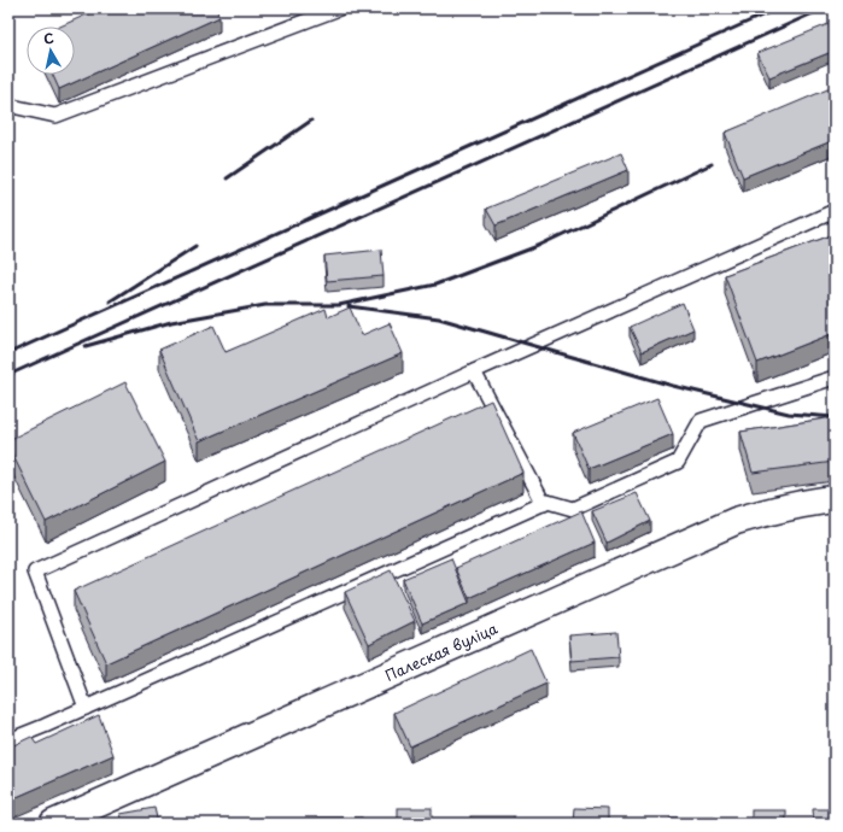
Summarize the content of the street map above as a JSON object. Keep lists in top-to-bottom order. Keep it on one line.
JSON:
{"streets":{"main road":["Палеская вуліца"]},"north":"top"}
